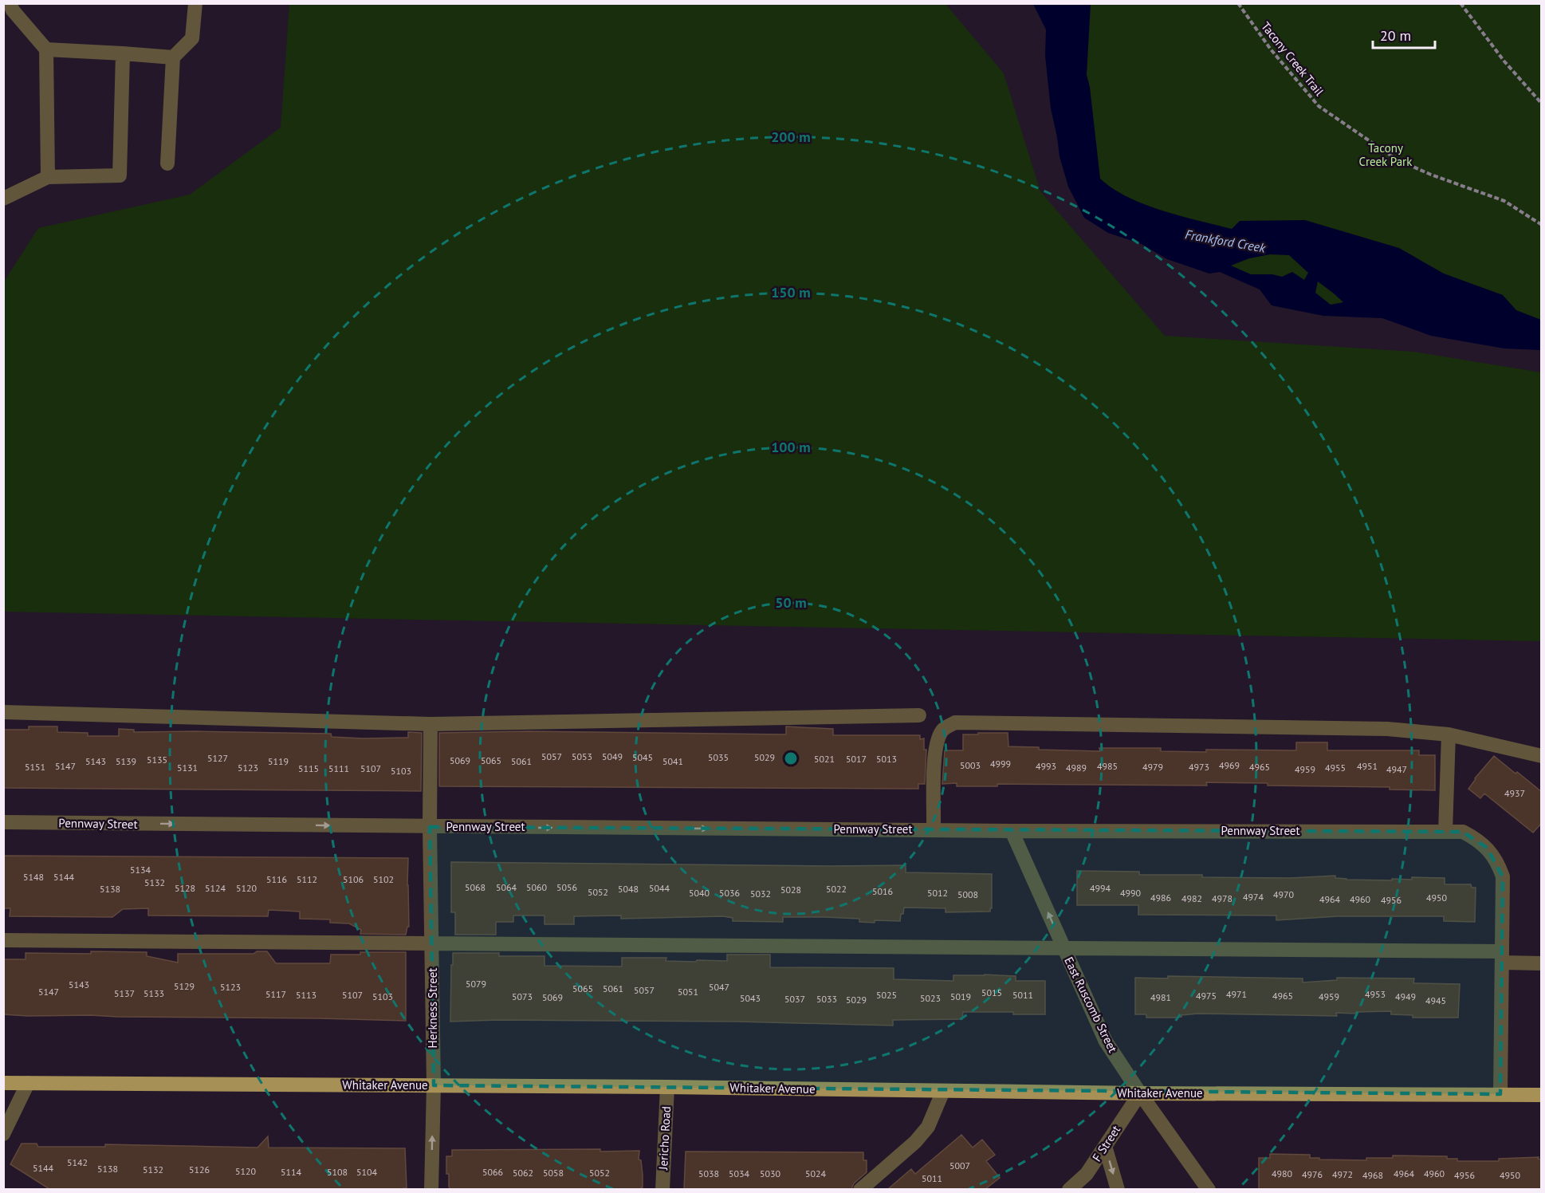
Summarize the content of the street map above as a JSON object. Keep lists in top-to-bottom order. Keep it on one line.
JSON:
{"streets":{"main road":["Whitaker Avenue"],"street":["Pennway Street","East Ruscomb Street","Herkness Street","Jericho Road","F Street"],"path":["Tacony Creek Trail"]},"crossings":[["Pennway Street","East Ruscomb Street"],["Pennway Street","Herkness Street"],["Pennway Street","Whitaker Avenue"],["East Ruscomb Street","Whitaker Avenue"],["East Ruscomb Street","F Street"],["Herkness Street","Whitaker Avenue"],["Whitaker Avenue","Jericho Road"],["Whitaker Avenue","F Street"]],"water":["Frankford Creek"],"parks":["Tacony Creek Park"],"house_numbers":["5057","5053","5049","5045","5035","5029","5127","5021","5017","5013","5135","5069","5065","5143","5139","5119","5061","5041","4999","5003","4969","5147","4993","4985","4951","5151","4979","4973","4965","5131","5123","4989","4955","5115","5111","5107","4959","4947","5103","4937","5134","5148","5144","5116","5112","5106","5102","5132","5068","5064","5060","5056","5128","5124","5120","5044","4994","5138","5048","5022","5028","5016","5052","5040","5036","5012","4990","5032","5008","4970","4974","4986","4950","4982","4978","4964","4960","4956","5079","5143","5129","5123","5047","5065","5061","5057","5147","5051","5015","5137","5133","5117","4971","4953","5113","5107","5025","5011","4975","4965","5103","5073","5019","4959","4949","5069","4981","5043","5023","5037","5033","5029","4945","5142","5007","5144","5138","5132","5126","5120","5114","5108","5104","5066","5062","5058","5052","5038","5034","5030","5024","4980","4964","4960","4976","4972","4968","4956","4950","5011"],"scale_bar":"20 m","rings":["200 m","150 m","100 m","50 m"]}
